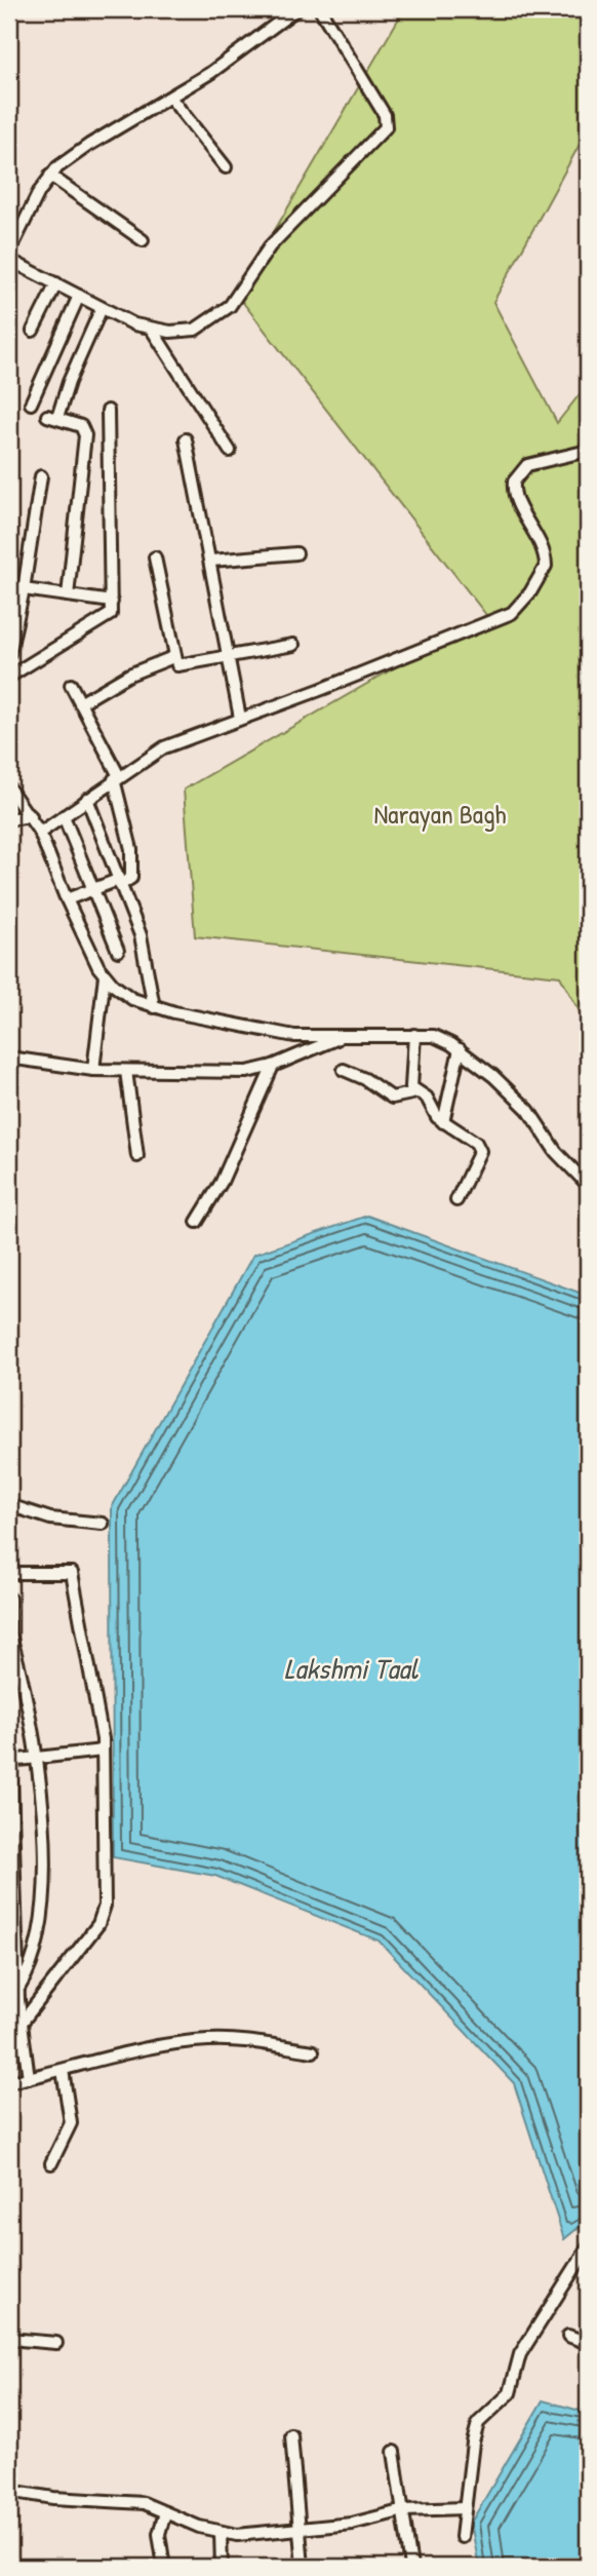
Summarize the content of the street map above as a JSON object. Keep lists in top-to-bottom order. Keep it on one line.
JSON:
{"water":["Lakshmi Taal"],"parks":["Narayan Bagh"]}
